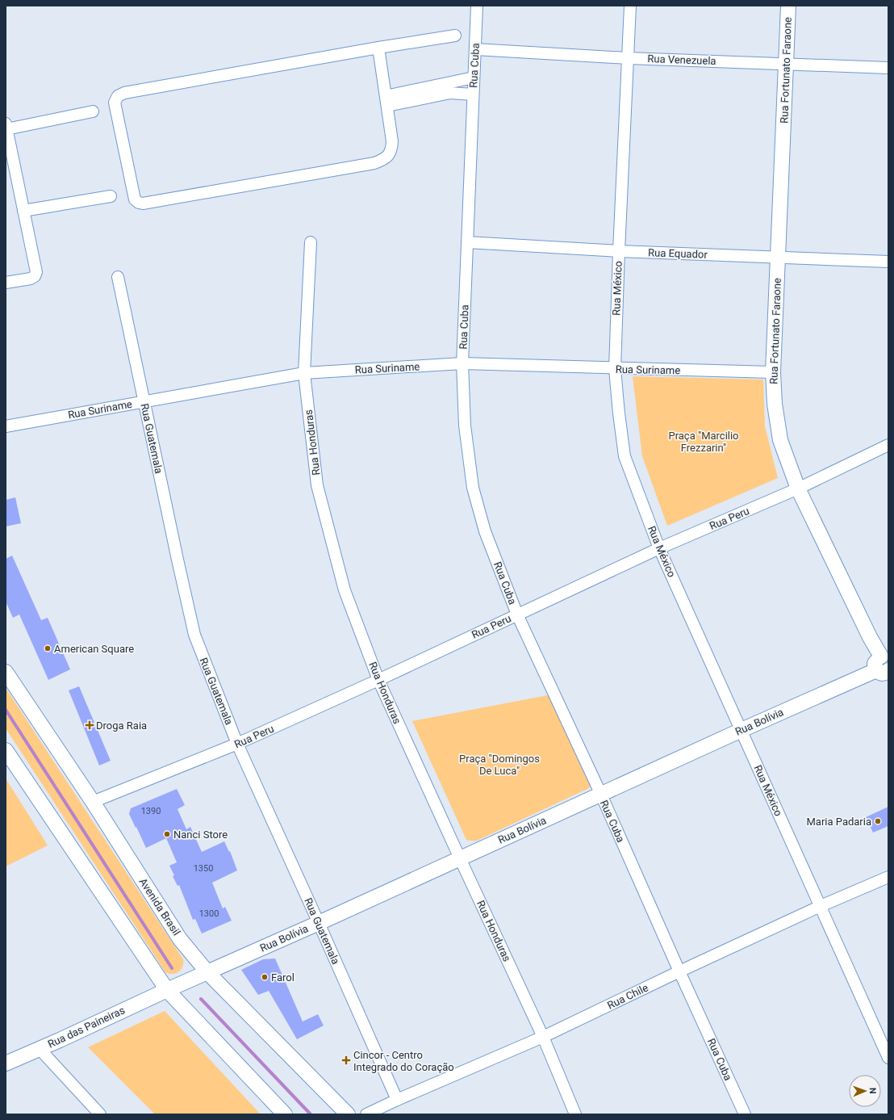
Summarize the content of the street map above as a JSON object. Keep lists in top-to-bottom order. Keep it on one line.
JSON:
{"streets":{"main road":["Rua Fortunato Faraone","Rua Bolívia","Avenida Brasil","Rua das Paineiras"],"street":["Rua Venezuela","Rua Cuba","Rua Equador","Rua México","Rua Suriname","Rua Guatemala","Rua Honduras","Rua Peru","Rua Chile"]},"crossings":[["Rua Venezuela","Rua Cuba"],["Rua Venezuela","Rua Fortunato Faraone"],["Rua Venezuela","Rua México"],["Rua Cuba","Rua Equador"],["Rua Cuba","Rua Suriname"],["Rua Cuba","Rua Peru"],["Rua Cuba","Rua Bolívia"],["Rua Cuba","Rua Chile"],["Rua Fortunato Faraone","Rua Equador"],["Rua Fortunato Faraone","Rua Suriname"],["Rua Fortunato Faraone","Rua Peru"],["Rua Fortunato Faraone","Rua Bolívia"],["Rua Equador","Rua México"],["Rua México","Rua Suriname"],["Rua México","Rua Peru"],["Rua México","Rua Bolívia"],["Rua México","Rua Chile"],["Rua Suriname","Rua Guatemala"],["Rua Suriname","Rua Honduras"],["Rua Guatemala","Rua Peru"],["Rua Guatemala","Rua Bolívia"],["Rua Guatemala","Rua Chile"],["Rua Honduras","Rua Peru"],["Rua Honduras","Rua Bolívia"],["Rua Honduras","Rua Chile"],["Rua Peru","Avenida Brasil"],["Rua Bolívia","Avenida Brasil"],["Rua Bolívia","Rua das Paineiras"]],"parks":["Praça \"Marcilio Frezzarin\"","Praça \"Domingos De Luca\""],"places":{"other":["American Square","Maria Padaria","Nanci Store","Farol"],"health":["Droga Raia","Cincor - Centro Integrado do Coração"]},"house_numbers":["1390","1350","1300"],"north":"right"}
